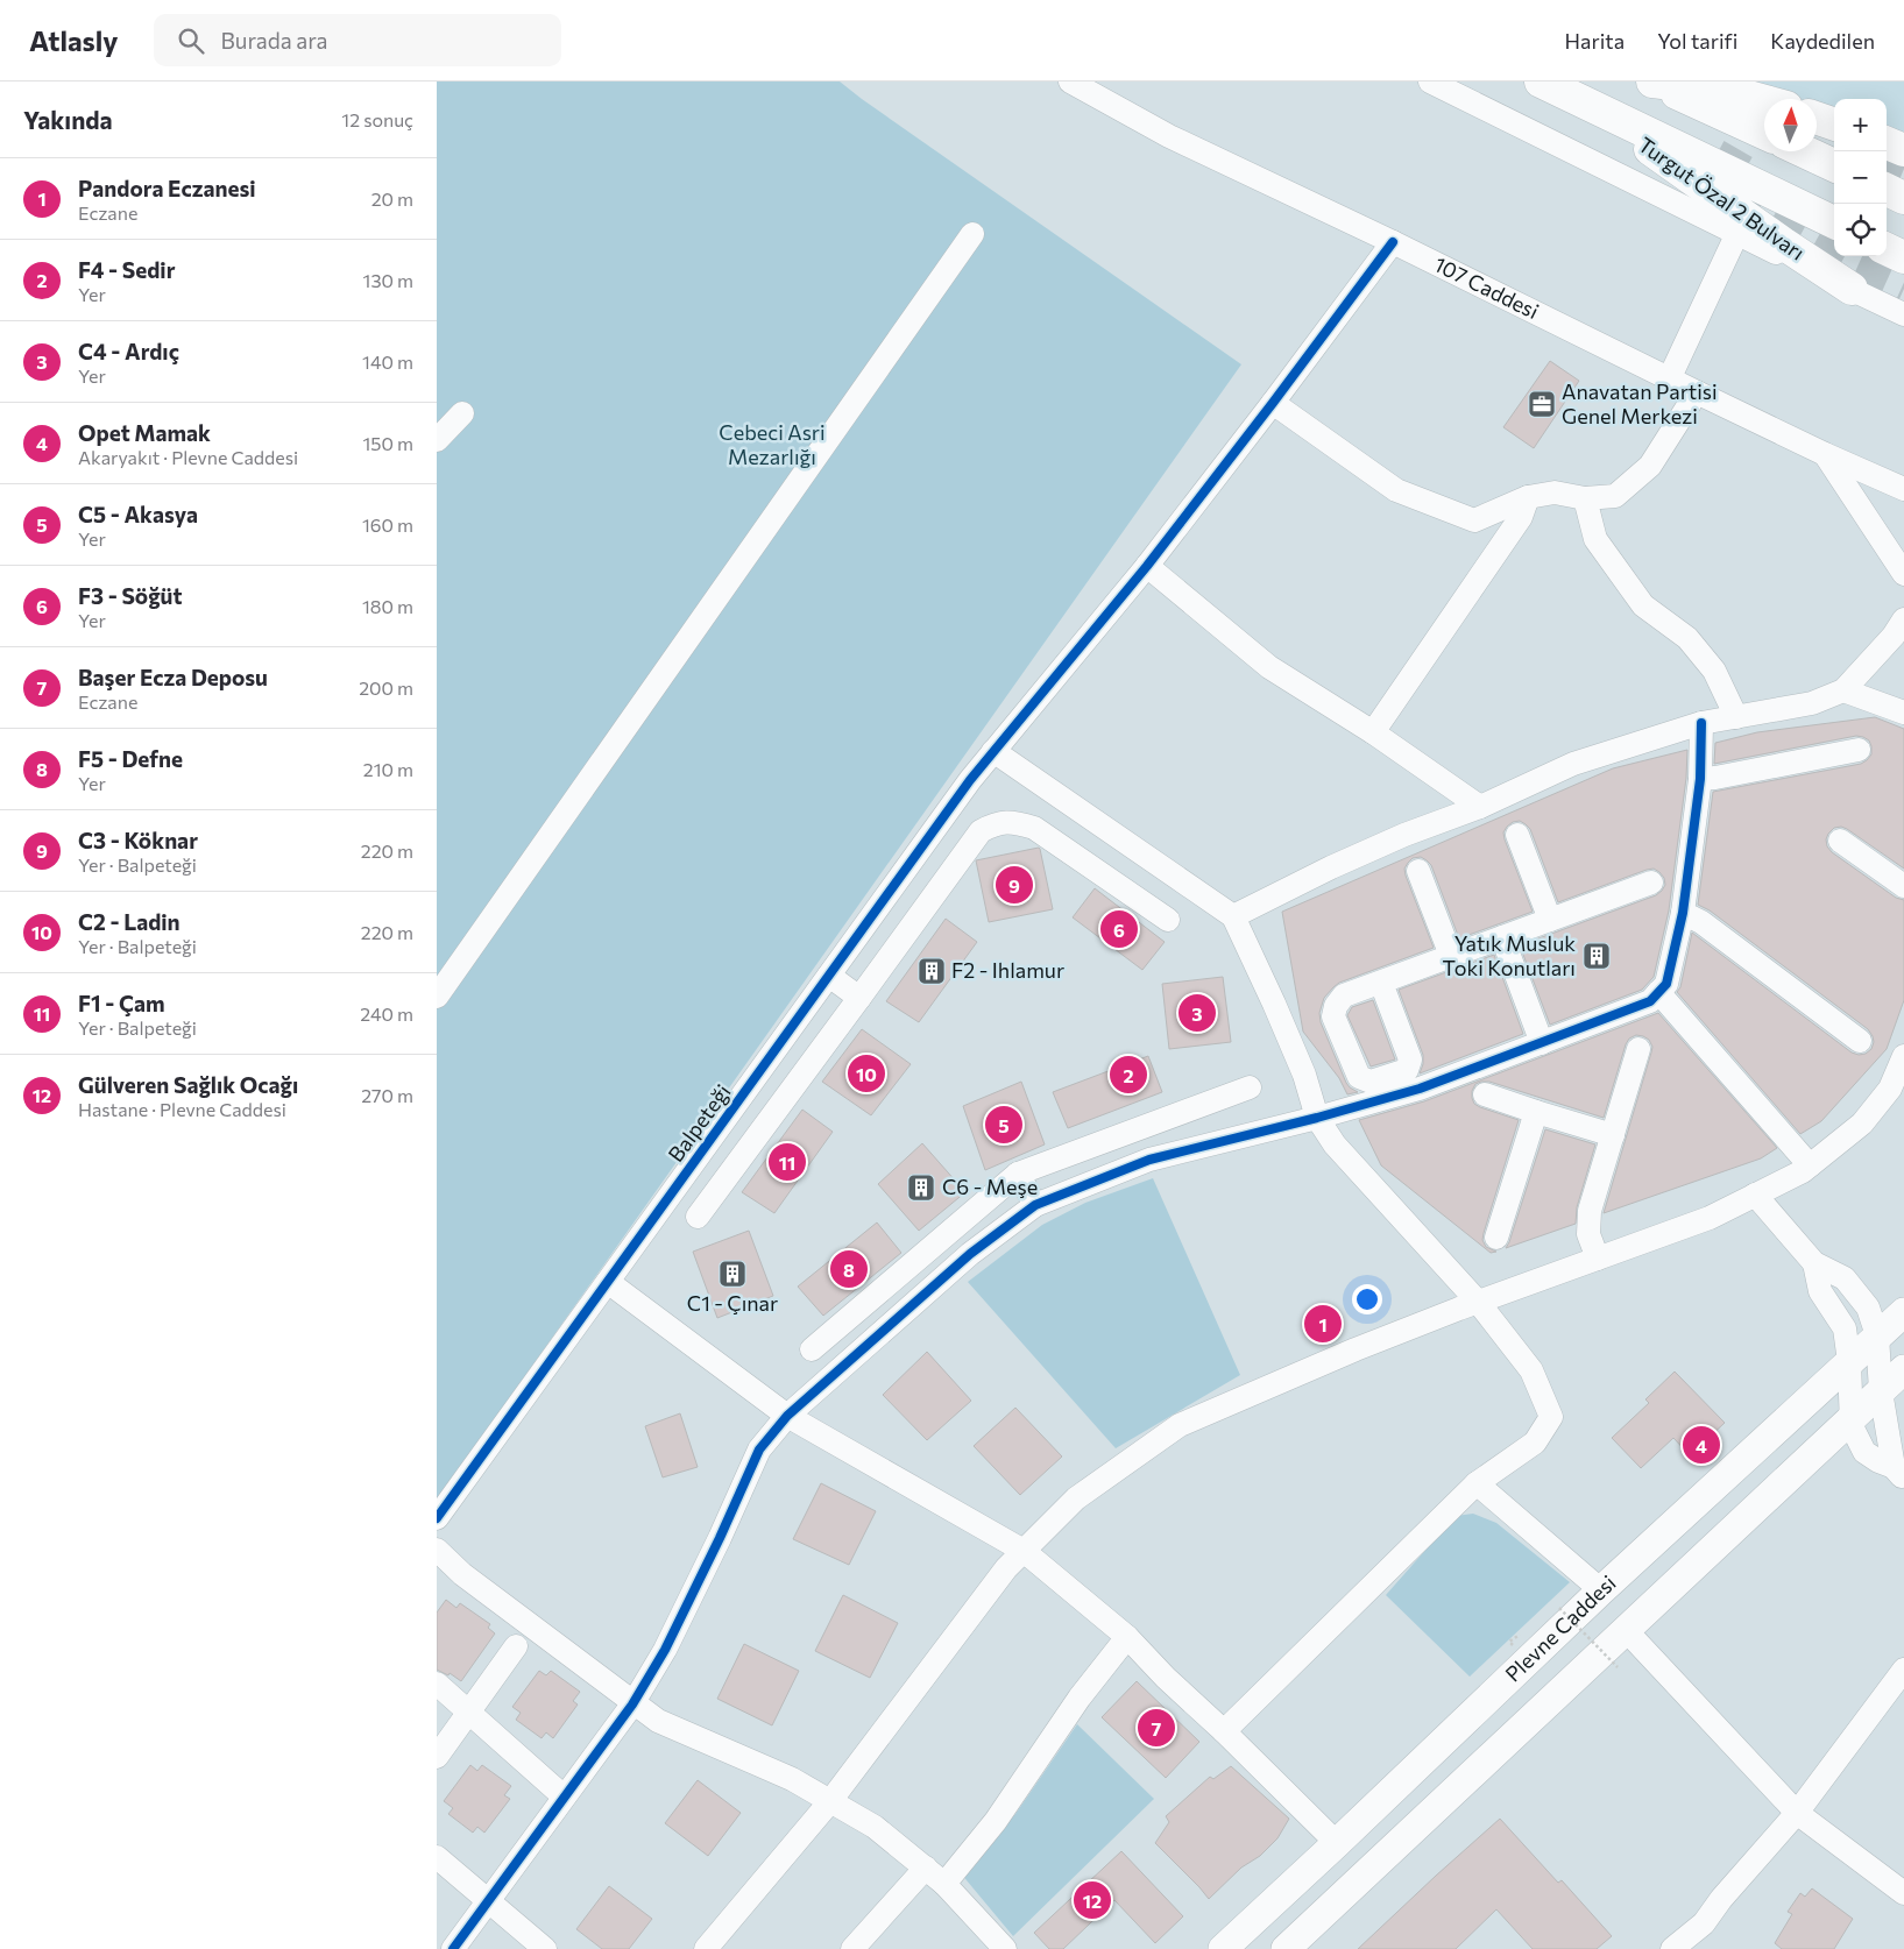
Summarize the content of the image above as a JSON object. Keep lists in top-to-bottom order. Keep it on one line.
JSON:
{"streets":{"highway":["Turgut Özal 2 Bulvarı"],"main road":["Plevne Caddesi"],"street":["107 Caddesi","Balpeteği"]},"crossings":[["107 Caddesi","Balpeteği"]],"parks":["Cebeci Asri Mezarlığı"],"places":{"office":["Anavatan Partisi Genel Merkezi"],"building":["Yatık Musluk Toki Konutları","F2 - Ihlamur","C6 - Meşe","C1 - Çınar"]},"north":"top","page":{"header":"Atlasly","search":"Burada ara","nav":["Harita","Yol tarifi","Kaydedilen"],"heading":["Yakında","12 sonuç"],"map_buttons":["+","−"],"list":[{"mark":"1","name":"Pandora Eczanesi","note":"Eczane","value":"20 m"},{"mark":"2","name":"F4 - Sedir","note":"Yer","value":"130 m"},{"mark":"3","name":"C4 - Ardıç","note":"Yer","value":"140 m"},{"mark":"4","name":"Opet Mamak","note":"Akaryakıt · Plevne Caddesi","value":"150 m"},{"mark":"5","name":"C5 - Akasya","note":"Yer","value":"160 m"},{"mark":"6","name":"F3 - Söğüt","note":"Yer","value":"180 m"},{"mark":"7","name":"Başer Ecza Deposu","note":"Eczane","value":"200 m"},{"mark":"8","name":"F5 - Defne","note":"Yer","value":"210 m"},{"mark":"9","name":"C3 - Köknar","note":"Yer · Balpeteği","value":"220 m"},{"mark":"10","name":"C2 - Ladin","note":"Yer · Balpeteği","value":"220 m"},{"mark":"11","name":"F1 - Çam","note":"Yer · Balpeteği","value":"240 m"},{"mark":"12","name":"Gülveren Sağlık Ocağı","note":"Hastane · Plevne Caddesi","value":"270 m"}],"pins":["9","6","3","10","2","5","11","8","1","4","7","12"]}}
